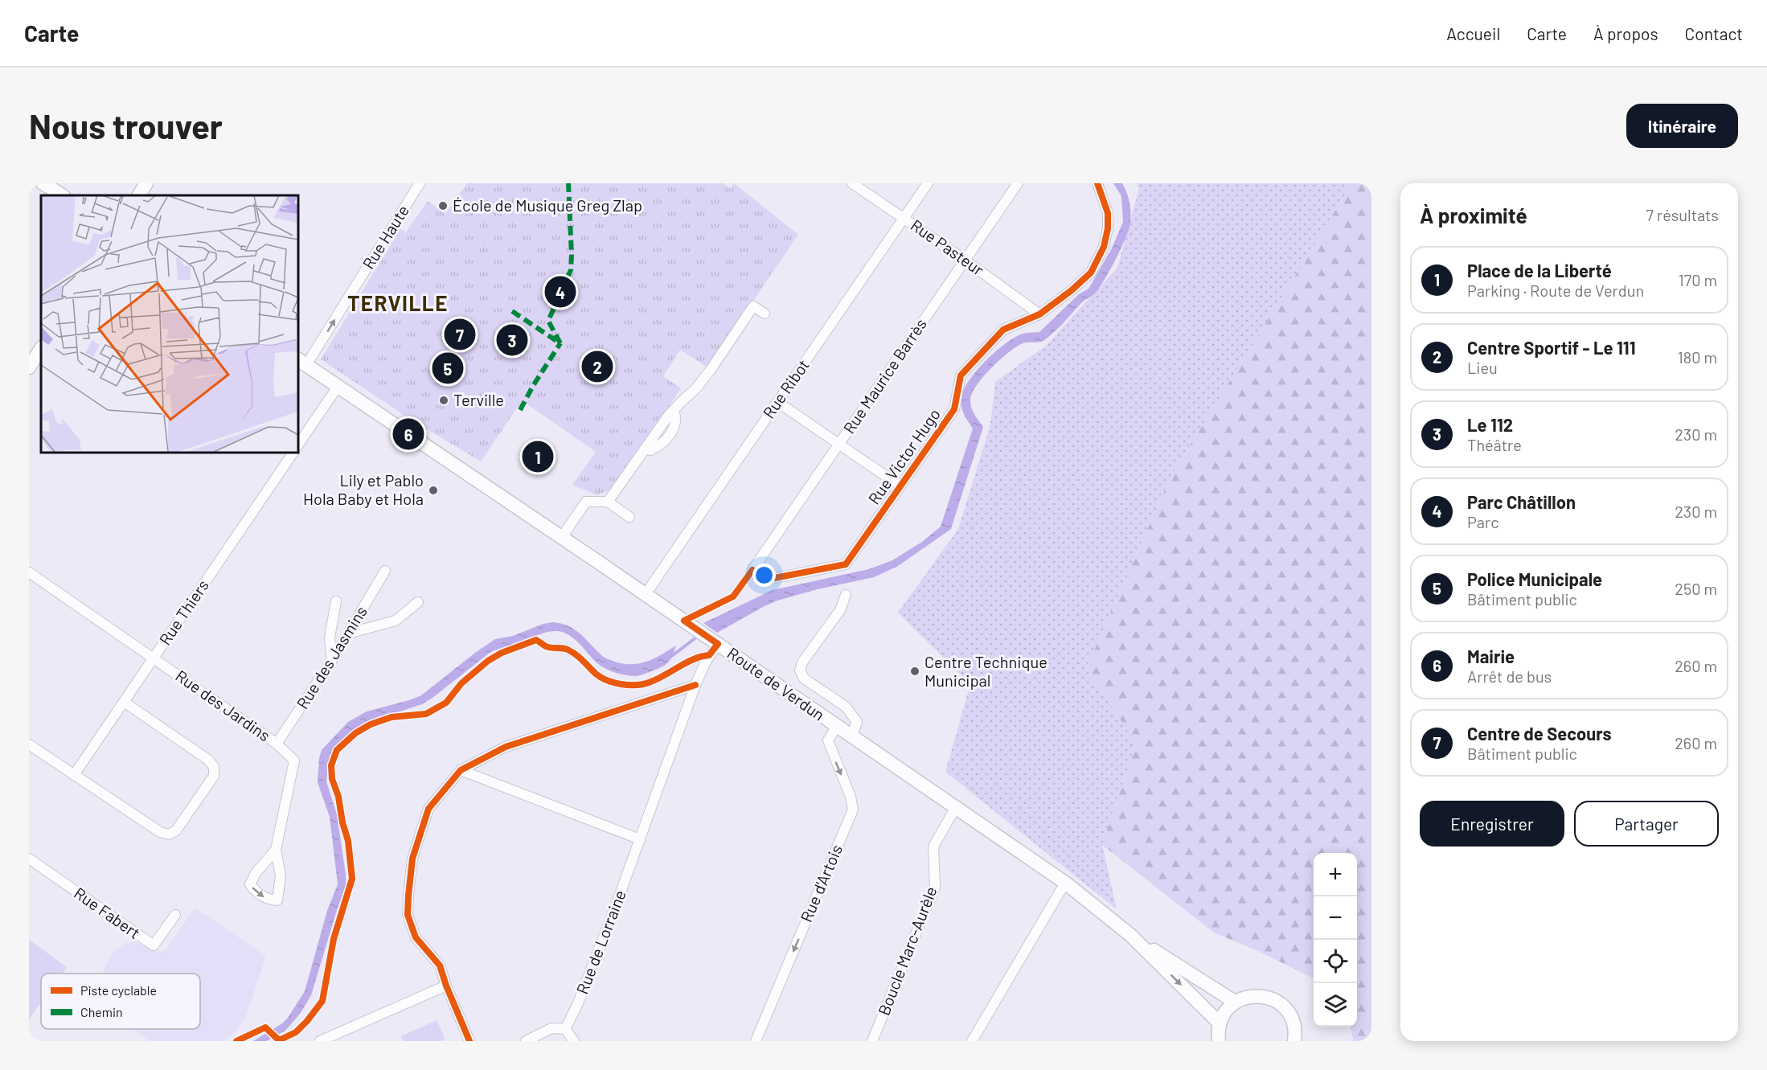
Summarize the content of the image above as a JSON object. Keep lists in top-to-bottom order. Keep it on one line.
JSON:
{"streets":{"main road":["Route de Verdun"],"street":["Rue Haute","Rue Pasteur","Rue Maurice Barrès","Rue Ribot","Rue Victor Hugo","Rue Thiers","Rue des Jasmins","Rue des Jardins","Rue d'Artois","Rue Fabert","Rue de Lorraine","Boucle Marc-Aurèle"]},"crossings":[["Rue Haute","Route de Verdun"],["Rue Pasteur","Rue Maurice Barrès"],["Rue Pasteur","Rue Ribot"],["Rue Pasteur","Rue Victor Hugo"],["Rue Maurice Barrès","Rue Victor Hugo"],["Rue Ribot","Route de Verdun"],["Rue Thiers","Rue des Jardins"],["Rue des Jasmins","Rue des Jardins"],["Route de Verdun","Rue d'Artois"],["Route de Verdun","Rue de Lorraine"],["Route de Verdun","Boucle Marc-Aurèle"]],"one_way":["Rue Haute","Rue d'Artois"],"districts":["TERVILLE"],"places":["École de Musique Greg Zlap","Terville","Lily et Pablo Hola Baby et Hola","Centre Technique Municipal"],"legend":["Piste cyclable","Chemin"],"page":{"header":"Carte","nav":["Accueil","Carte","À propos","Contact"],"buttons":["Itinéraire",["Enregistrer","Partager"]],"title":"Nous trouver","heading":["À proximité","7 résultats"],"list":[{"mark":"1","name":"Place de la Liberté","note":"Parking · Route de Verdun","value":"170 m"},{"mark":"2","name":"Centre Sportif - Le 111","note":"Lieu","value":"180 m"},{"mark":"3","name":"Le 112","note":"Théâtre","value":"230 m"},{"mark":"4","name":"Parc Châtillon","note":"Parc","value":"230 m"},{"mark":"5","name":"Police Municipale","note":"Bâtiment public","value":"250 m"},{"mark":"6","name":"Mairie","note":"Arrêt de bus","value":"260 m"},{"mark":"7","name":"Centre de Secours","note":"Bâtiment public","value":"260 m"}],"pins":["4","7","3","2","5","6","1"],"map_buttons":["+","−"]}}
